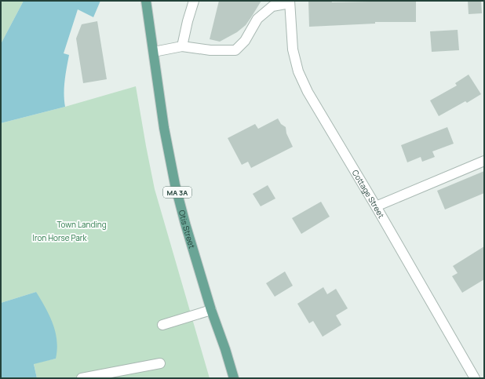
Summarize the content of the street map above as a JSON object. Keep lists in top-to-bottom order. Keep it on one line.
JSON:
{"streets":{"main road":["MA 3A","Otis Street"],"street":["Cottage Street"]},"parks":["Town Landing","Iron Horse Park"]}
